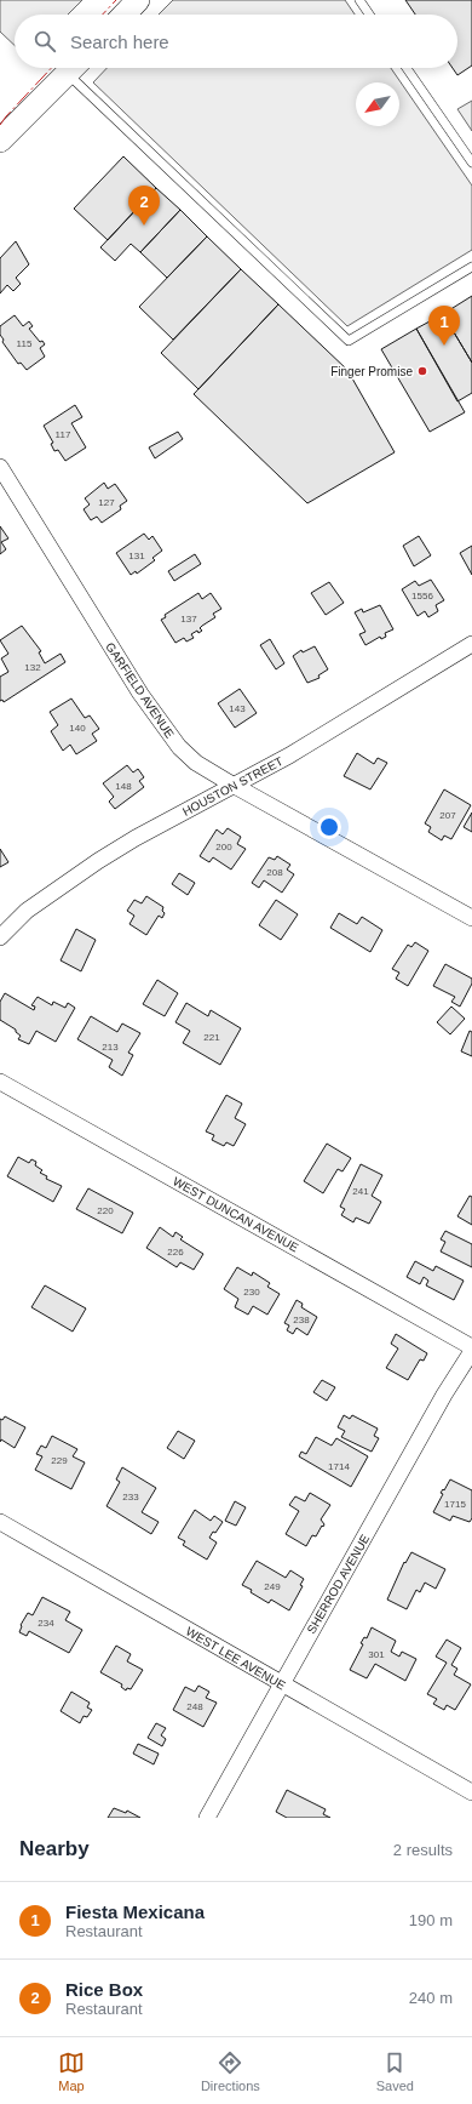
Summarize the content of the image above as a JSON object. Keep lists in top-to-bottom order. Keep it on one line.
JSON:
{"streets":{"street":["GARFIELD AVENUE","HOUSTON STREET","WEST DUNCAN AVENUE","SHERROD AVENUE","WEST LEE AVENUE"]},"crossings":[["GARFIELD AVENUE","HOUSTON STREET"],["WEST DUNCAN AVENUE","SHERROD AVENUE"],["SHERROD AVENUE","WEST LEE AVENUE"]],"places":["Finger Promise"],"house_numbers":["115","117","127","131","1556","137","132","143","140","148","207","200","208","221","213","241","220","226","230","238","229","1714","233","1715","249","234","301","248"],"north":"bottom left","page":{"search":"Search here","pins":["2","1"],"heading":["Nearby","2 results"],"list":[{"mark":"1","name":"Fiesta Mexicana","note":"Restaurant","value":"190 m"},{"mark":"2","name":"Rice Box","note":"Restaurant","value":"240 m"}],"nav":["Map","Directions","Saved"]}}
